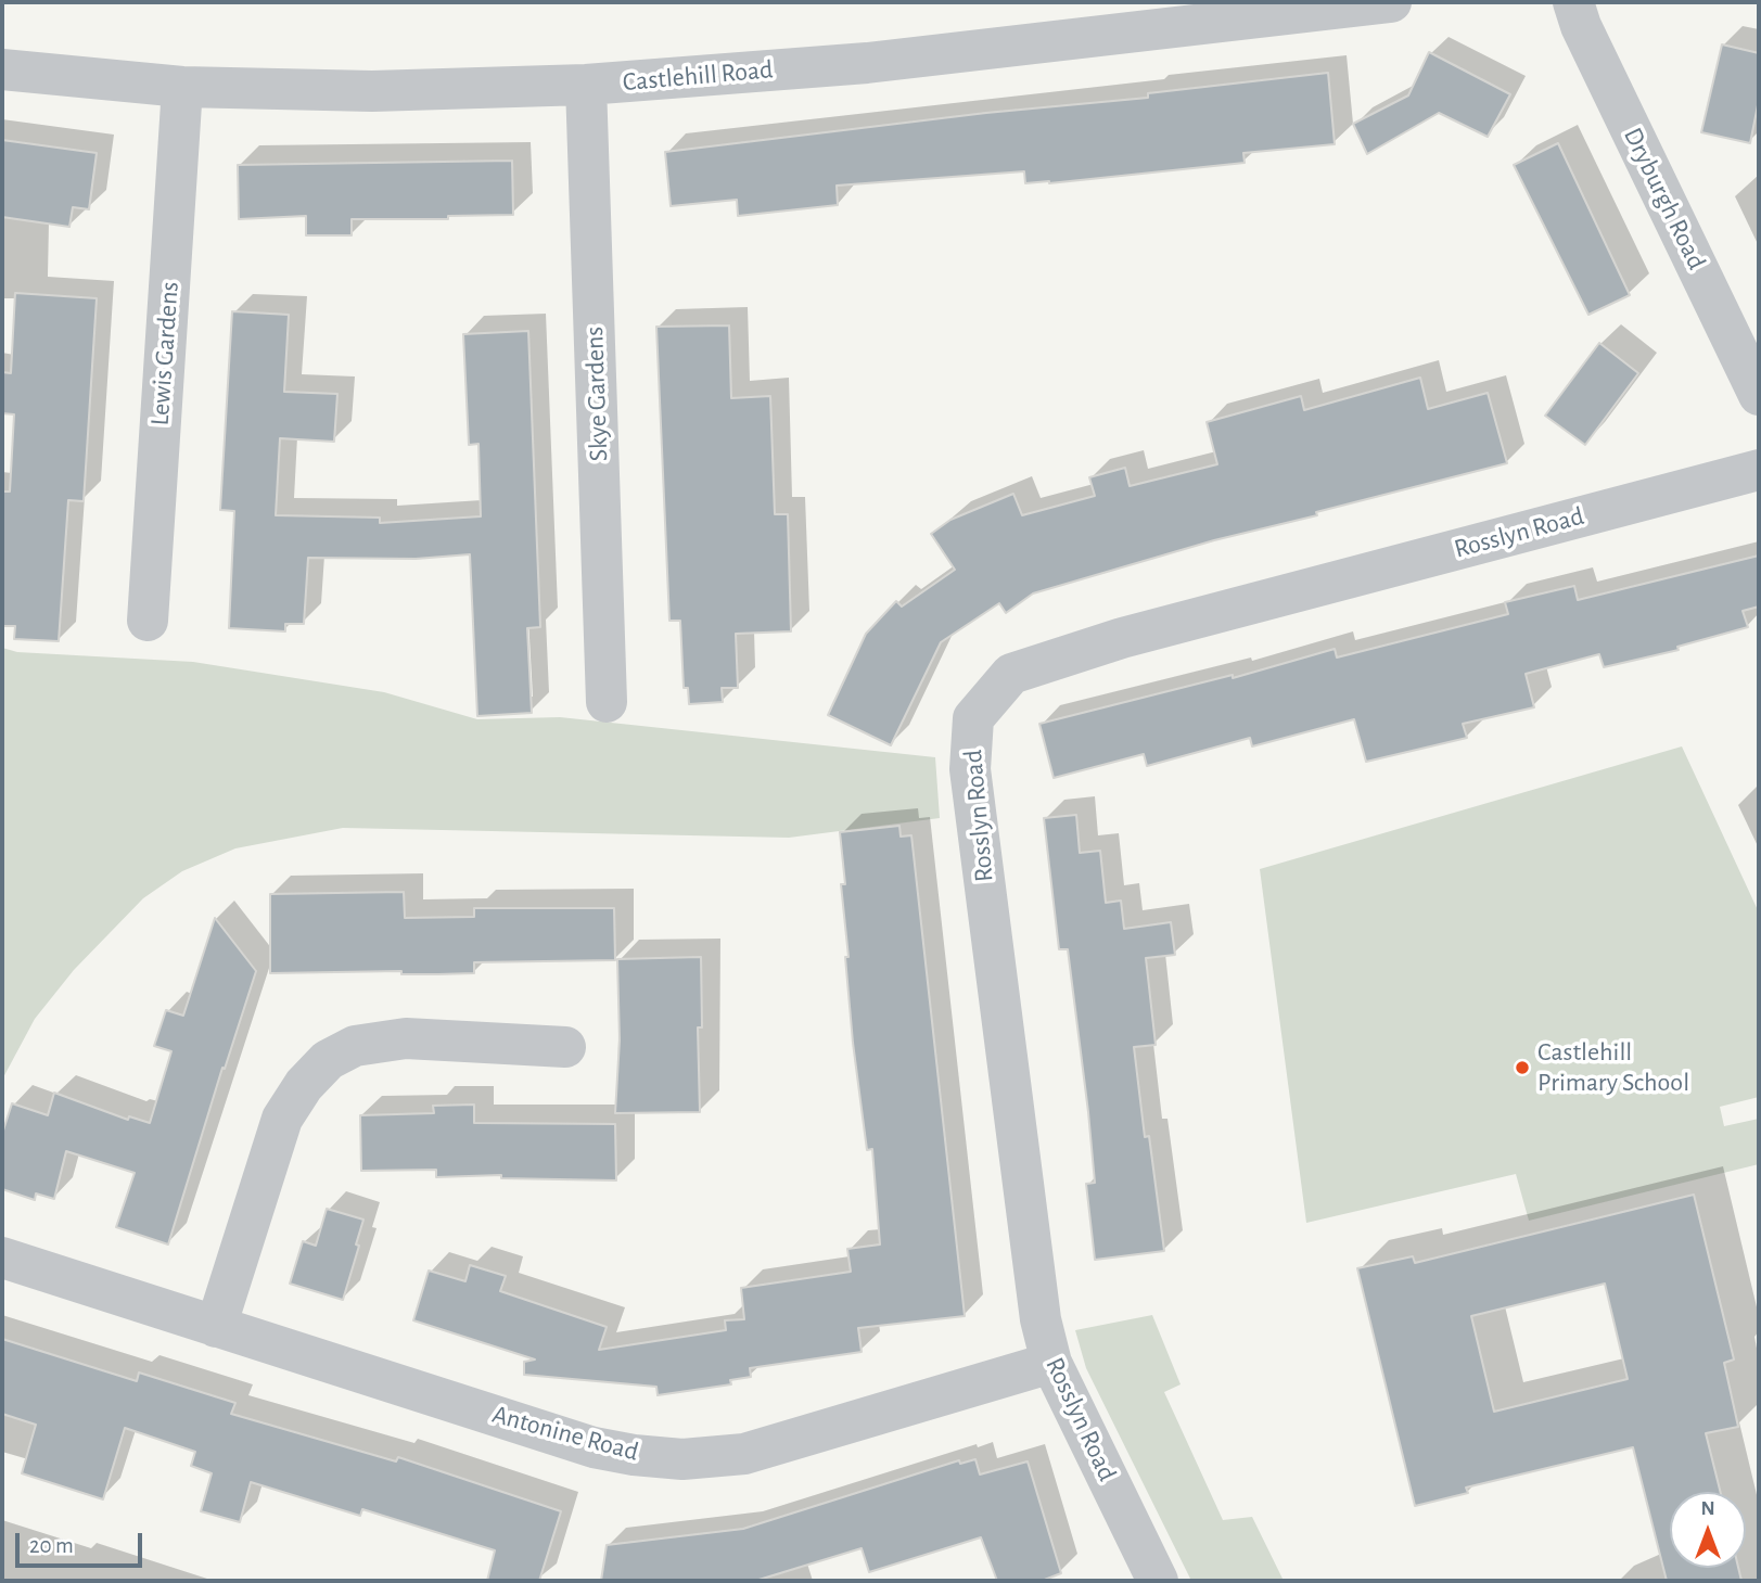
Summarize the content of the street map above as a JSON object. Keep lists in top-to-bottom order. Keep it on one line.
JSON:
{"streets":{"street":["Castlehill Road","Dryburgh Road","Lewis Gardens","Skye Gardens","Rosslyn Road","Antonine Road"]},"crossings":[["Castlehill Road","Lewis Gardens"],["Castlehill Road","Skye Gardens"],["Rosslyn Road","Antonine Road"]],"places":["Castlehill Primary School"],"scale_bar":"20 m","north":"top"}
